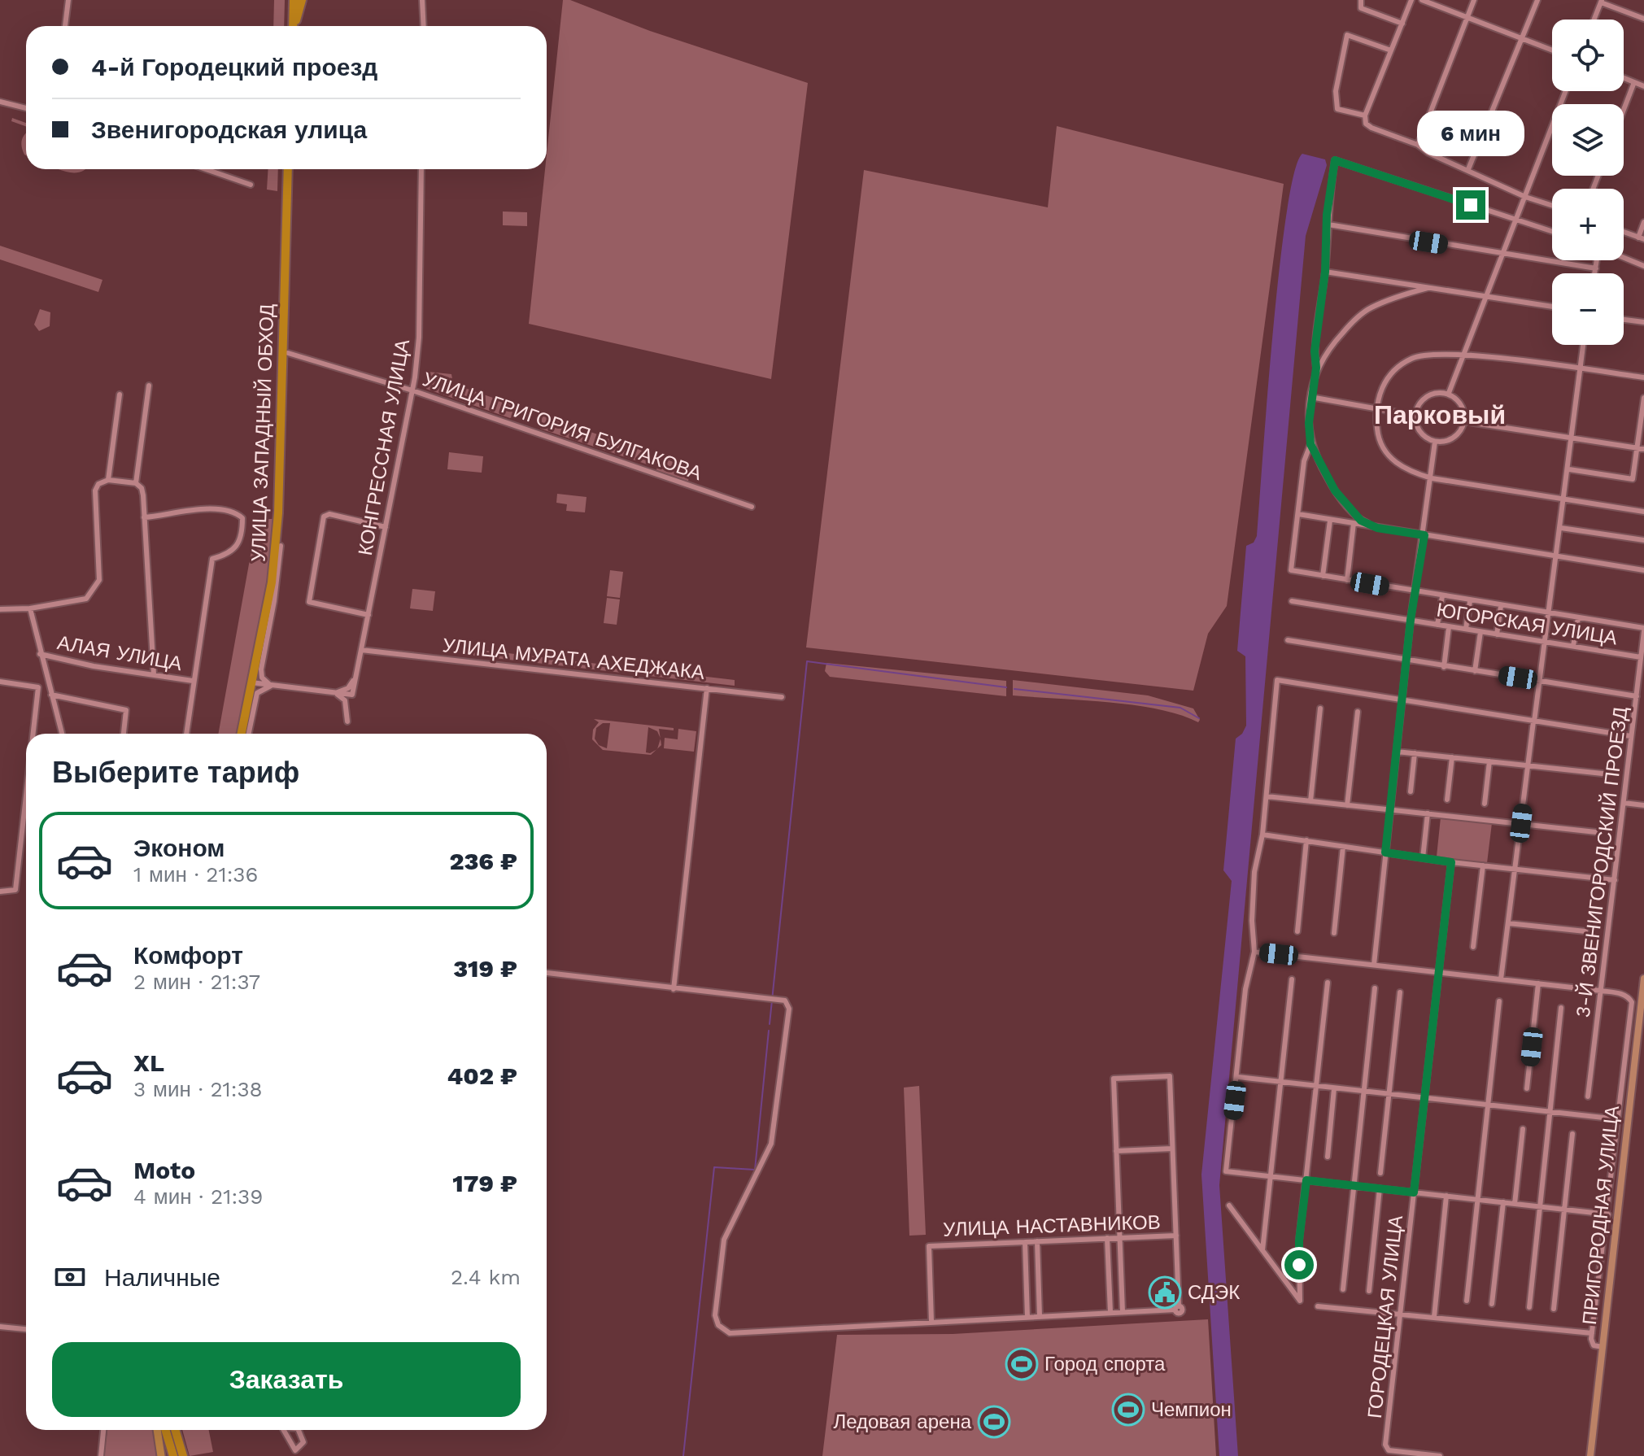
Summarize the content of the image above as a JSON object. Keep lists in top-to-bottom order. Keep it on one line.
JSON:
{"streets":{"highway":["УЛИЦА ЗАПАДНЫЙ ОБХОД"],"street":["УЛИЦА ГРИГОРИЯ БУЛГАКОВА","КОНГРЕССНАЯ УЛИЦА","ЮГОРСКАЯ УЛИЦА","АЛАЯ УЛИЦА","УЛИЦА МУРАТА АХЕДЖАКА","3-Й ЗВЕНИГОРОДСКИЙ ПРОЕЗД","ПРИГОРОДНАЯ УЛИЦА","УЛИЦА НАСТАВНИКОВ","ГОРОДЕЦКАЯ УЛИЦА"]},"crossings":[["УЛИЦА ГРИГОРИЯ БУЛГАКОВА","УЛИЦА ЗАПАДНЫЙ ОБХОД"],["УЛИЦА ГРИГОРИЯ БУЛГАКОВА","КОНГРЕССНАЯ УЛИЦА"],["КОНГРЕССНАЯ УЛИЦА","УЛИЦА МУРАТА АХЕДЖАКА"],["ЮГОРСКАЯ УЛИЦА","3-Й ЗВЕНИГОРОДСКИЙ ПРОЕЗД"]],"districts":["Парковый"],"places":{"public building":["СДЭК"],"sports":["Город спорта","Чемпион","Ледовая арена"]},"page":{"map_buttons":["+","−"],"banner":["4-й Городецкий проезд","Звенигородская улица"],"bubble":"6 мин","heading":"Выберите тариф","list":[{"name":"Эконом","note":"1 мин · 21:36","value":"236 ₽"},{"name":"Комфорт","note":"2 мин · 21:37","value":"319 ₽"},{"name":"XL","note":"3 мин · 21:38","value":"402 ₽"},{"name":"Moto","note":"4 мин · 21:39","value":"179 ₽"}],"pay":["Наличные","2.4 km"],"buttons":"Заказать"}}
